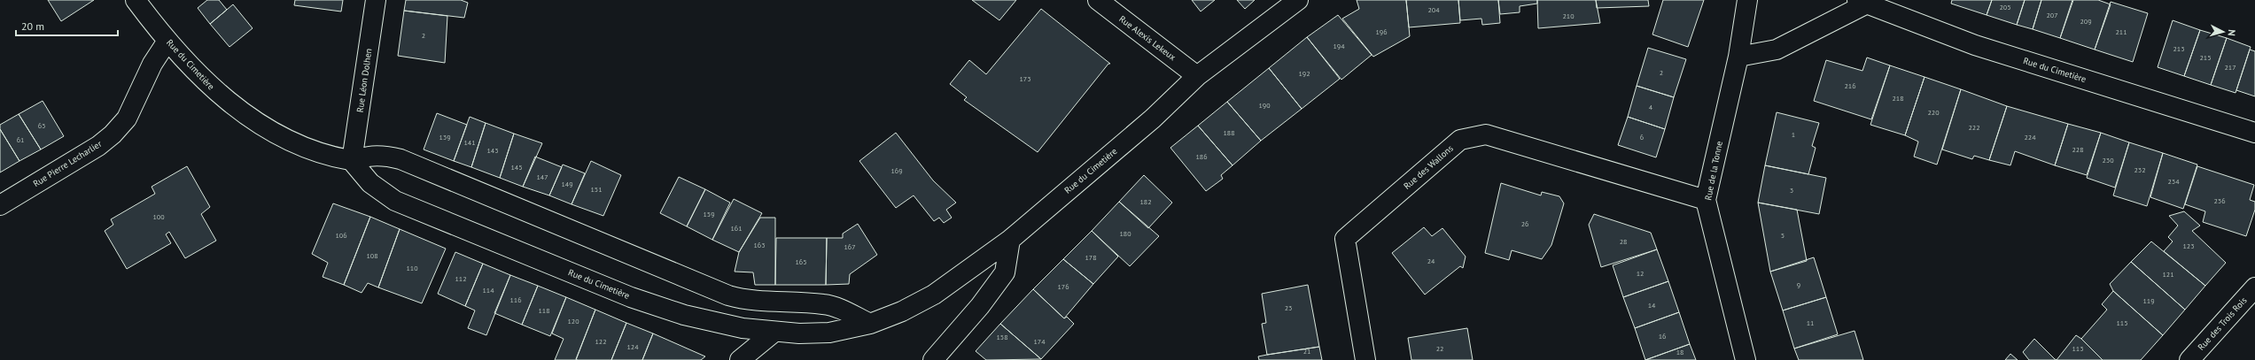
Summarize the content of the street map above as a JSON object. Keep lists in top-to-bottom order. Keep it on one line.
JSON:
{"streets":{"street":["Rue Alexis Lekeux","Rue du Cimetière","Rue Léon Dolhen","Rue Pierre Lecharlier","Rue des Wallons","Rue de la Tonne","Rue des Trois Rois"]},"crossings":[["Rue Alexis Lekeux","Rue du Cimetière"],["Rue du Cimetière","Rue Léon Dolhen"],["Rue du Cimetière","Rue Pierre Lecharlier"],["Rue des Wallons","Rue de la Tonne"]],"house_numbers":["205","204","207","210","209","196","211","2","194","213","215","217","2","192","173","216","218","190","4","220","63","222","188","1","139","6","224","61","141","228","143","186","230","145","232","169","147","234","149","151","3","236","182","159","100","26","161","180","106","5","28","163","123","167","108","178","24","165","110","12","121","112","9","176","114","116","119","14","23","118","120","11","115","16","158","122","174","124","22","113","21","18"],"scale_bar":"20 m","north":"right"}
